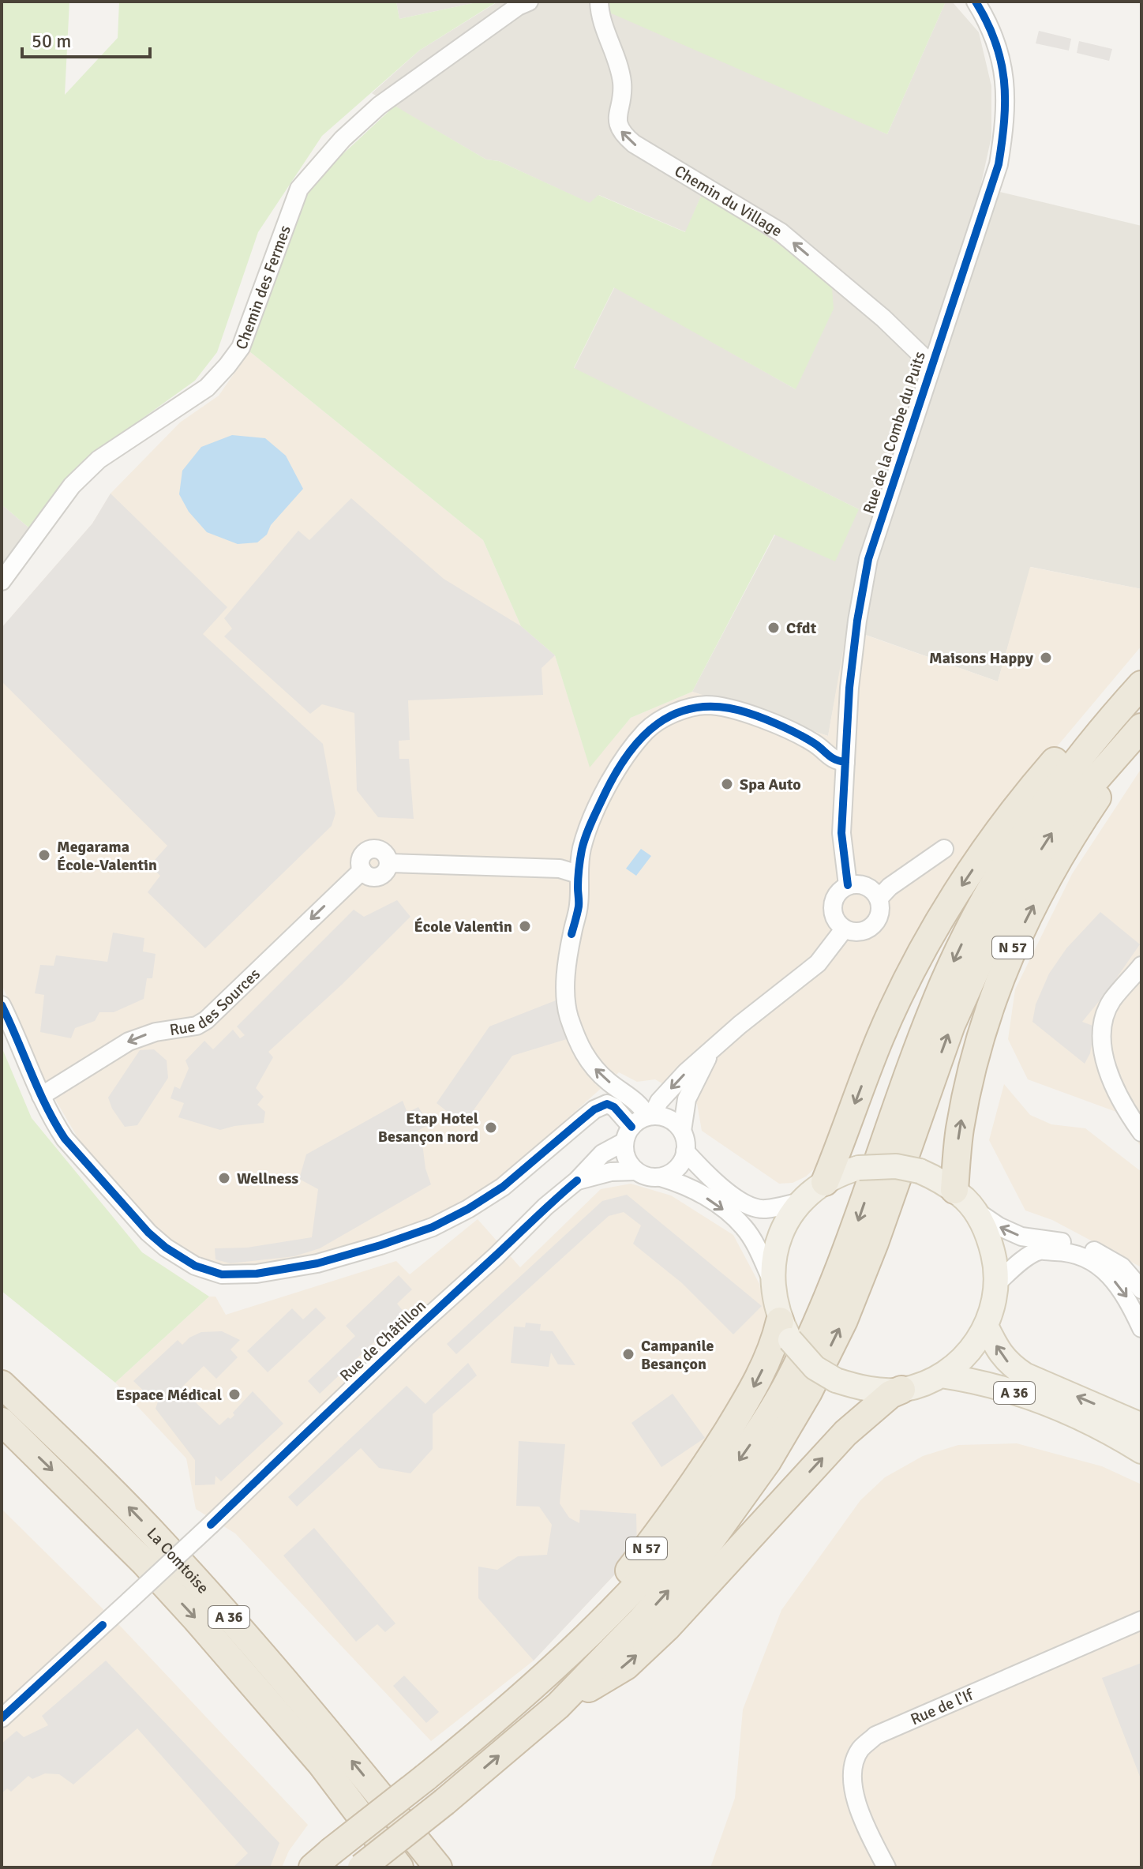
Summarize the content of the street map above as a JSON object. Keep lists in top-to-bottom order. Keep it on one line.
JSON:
{"streets":{"highway":["N 57","A 36","La Comtoise"],"street":["Chemin du Village","Chemin des Fermes","Rue de la Combe du Puits","Rue des Sources","Rue de Châtillon","Rue de l'If"]},"crossings":[["Chemin du Village","Rue de la Combe du Puits"],["N 57","Rue de Châtillon"],["N 57","A 36"]],"one_way":["Chemin du Village","Rue des Sources"],"places":["Cfdt","Maisons Happy","Spa Auto","Megarama École-Valentin","École Valentin","Etap Hotel Besançon nord","Wellness","Campanile Besançon","Espace Médical"],"scale_bar":"50 m"}
